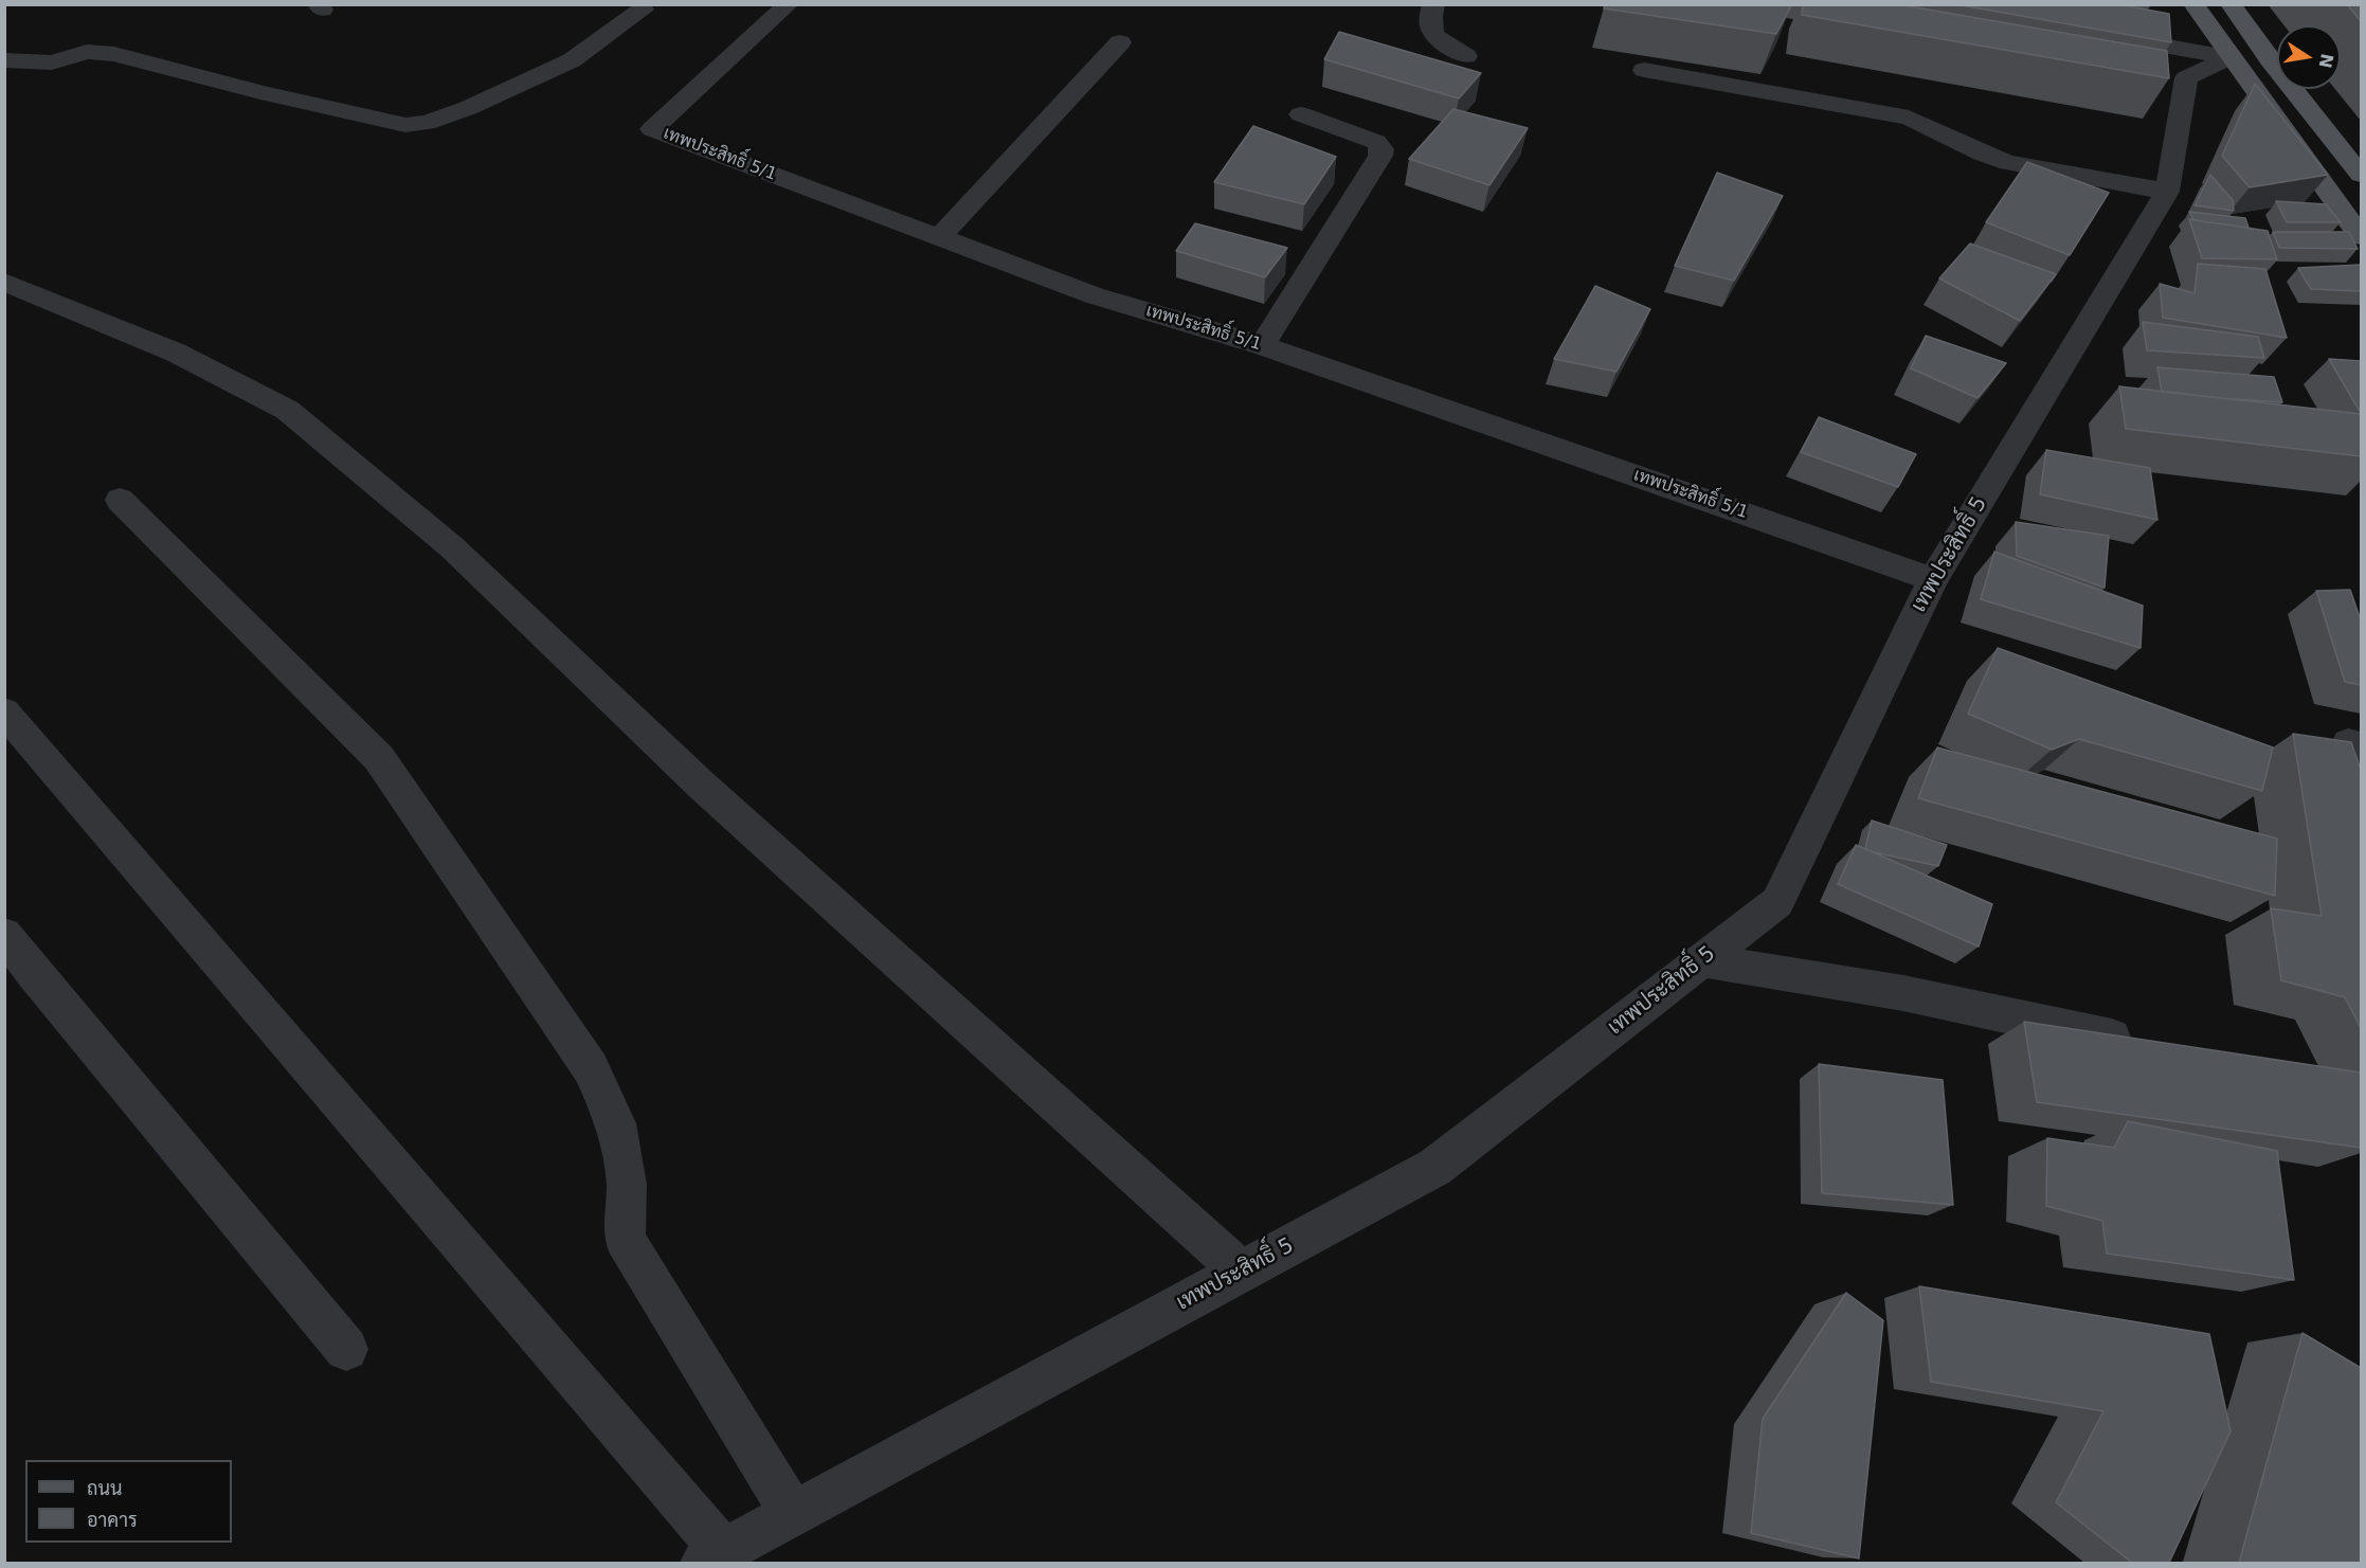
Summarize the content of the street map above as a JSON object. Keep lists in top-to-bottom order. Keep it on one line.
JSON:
{"streets":{"street":["เทพประสิทธิ์ 5/1","เทพประสิทธิ์ 5"]},"crossings":[["เทพประสิทธิ์ 5/1","เทพประสิทธิ์ 5"]],"legend":["ถนน","อาคาร"],"north":"right"}
